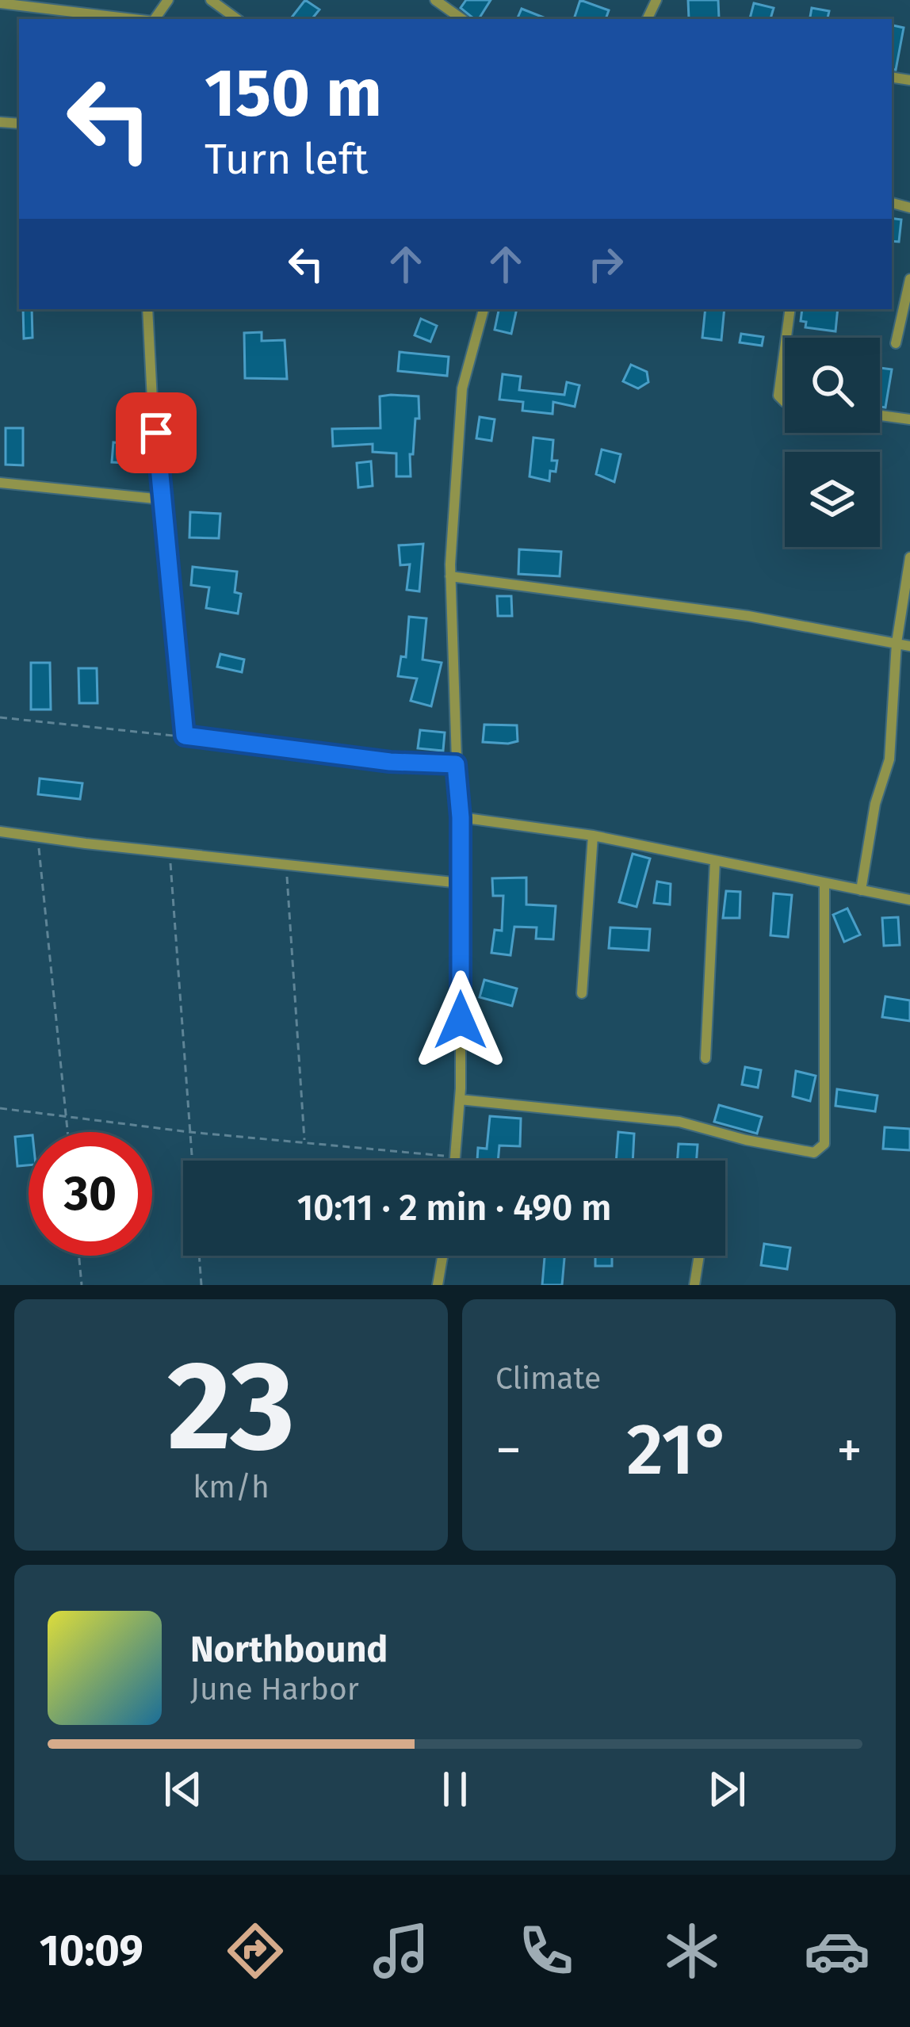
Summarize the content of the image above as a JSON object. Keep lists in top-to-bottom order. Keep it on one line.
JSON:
{"page":{"turn":["150 m","Turn left"],"limit":"30","trip":"10:11 · 2 min · 490 m","tile":[["23","km/h"],"Climate"],"heat":["−","21°","+"],"song":["Northbound","June Harbor"],"tabs":"10:09"}}
